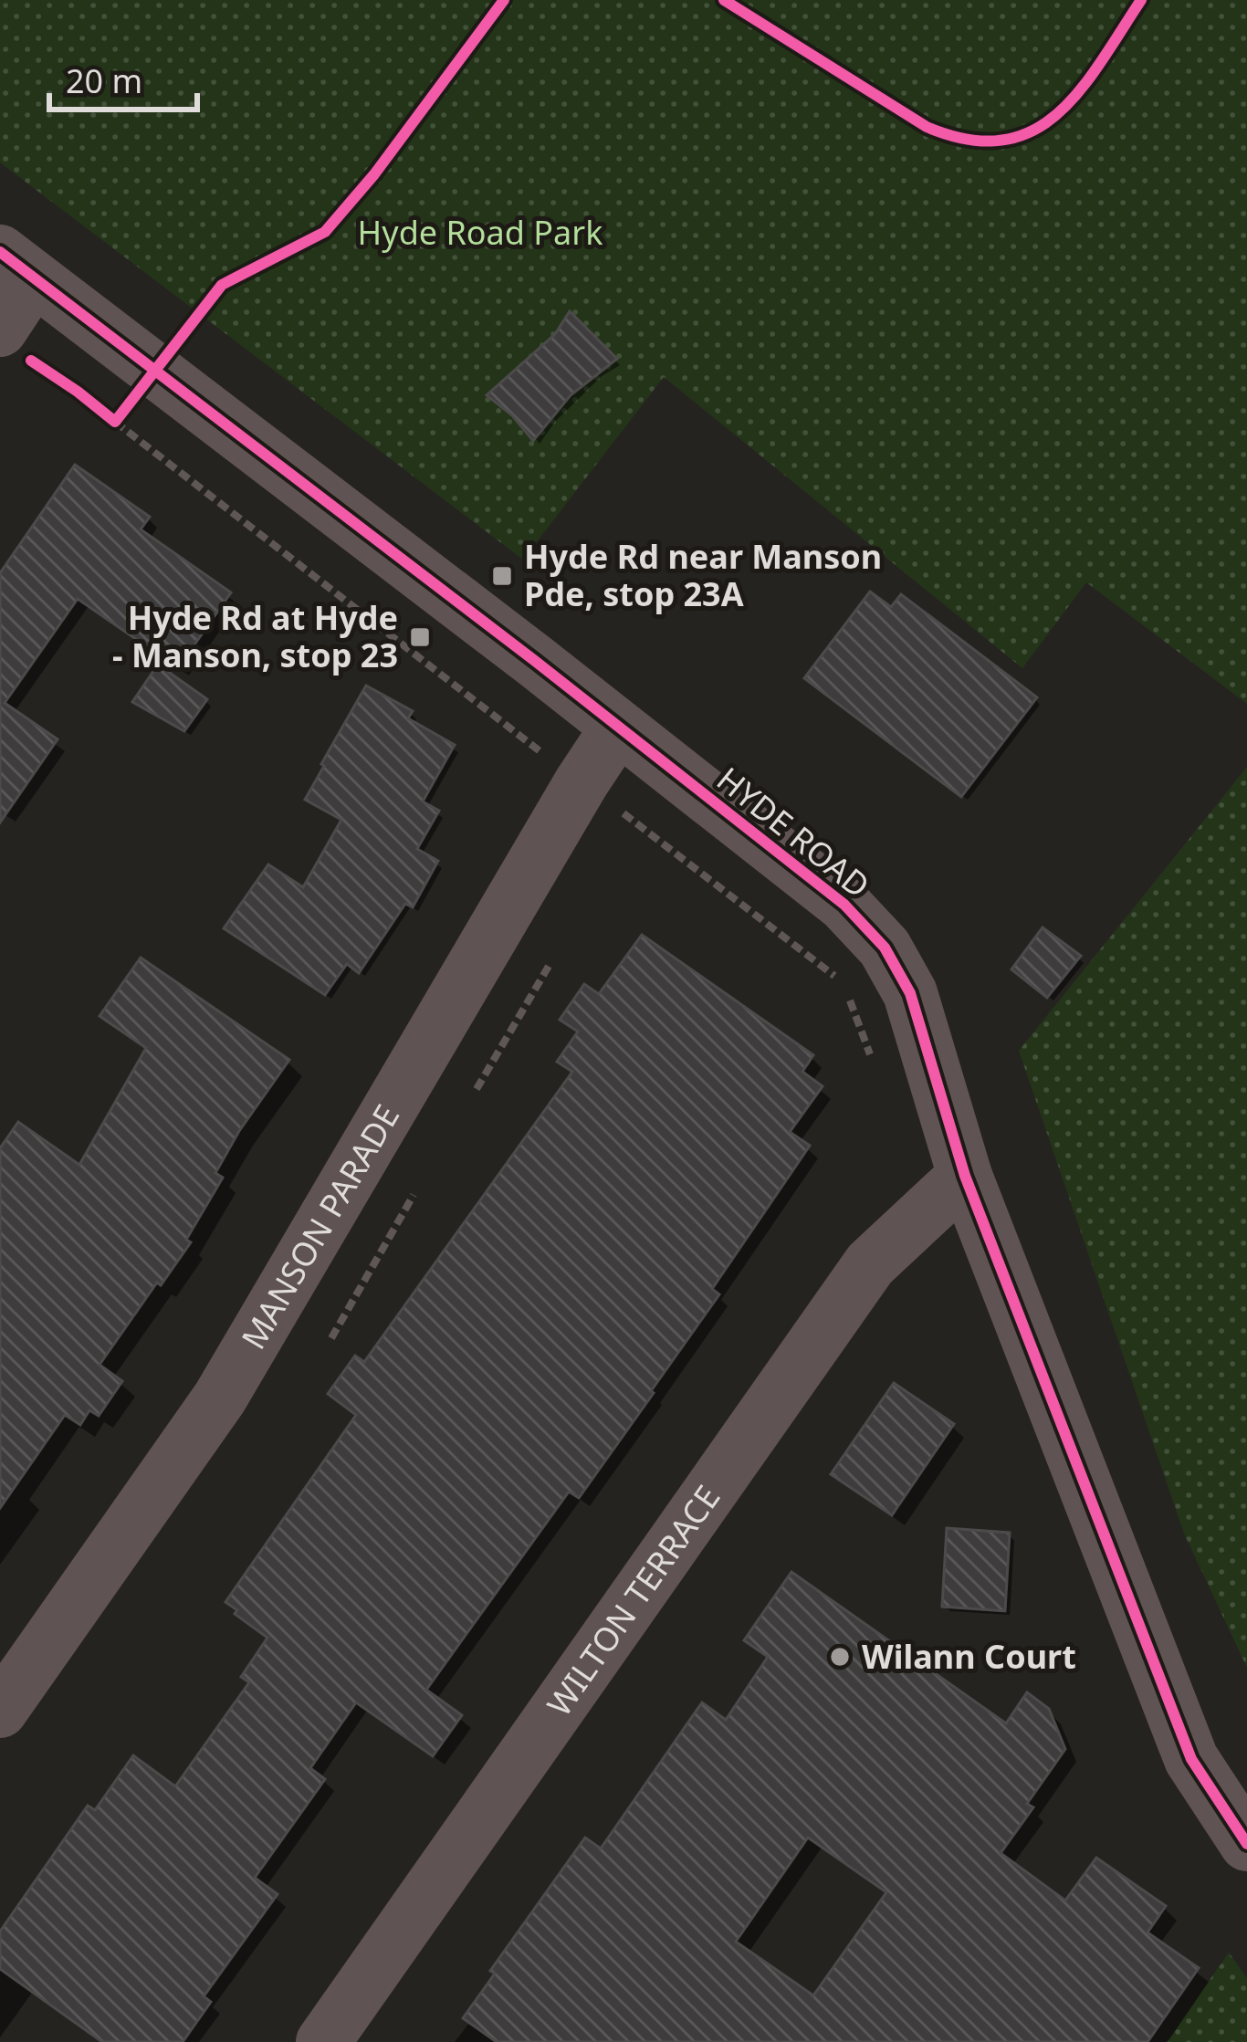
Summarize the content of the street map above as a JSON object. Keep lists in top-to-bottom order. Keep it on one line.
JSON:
{"streets":{"street":["HYDE ROAD","MANSON PARADE","WILTON TERRACE"]},"crossings":[["HYDE ROAD","MANSON PARADE"],["HYDE ROAD","WILTON TERRACE"]],"parks":["Hyde Road Park"],"places":{"transit":["Hyde Rd near Manson Pde, stop 23A","Hyde Rd at Hyde - Manson, stop 23"],"other":["Wilann Court"]},"scale_bar":"20 m"}
